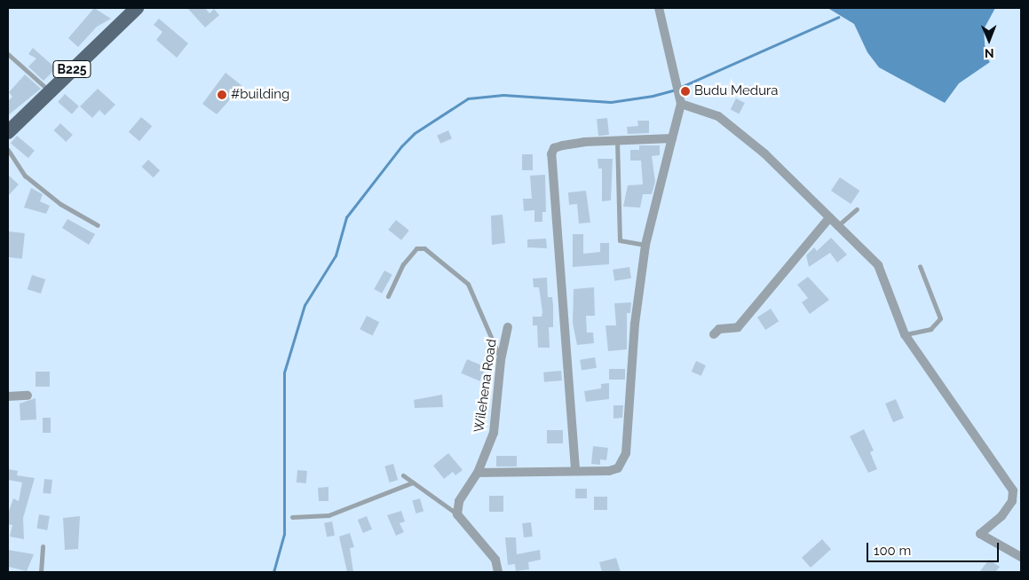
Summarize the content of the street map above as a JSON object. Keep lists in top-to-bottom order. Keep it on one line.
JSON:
{"streets":{"main road":["B225"],"street":["Wilehena Road"]},"places":["Budu Medura","#building"],"scale_bar":"100 m","north":"bottom"}
